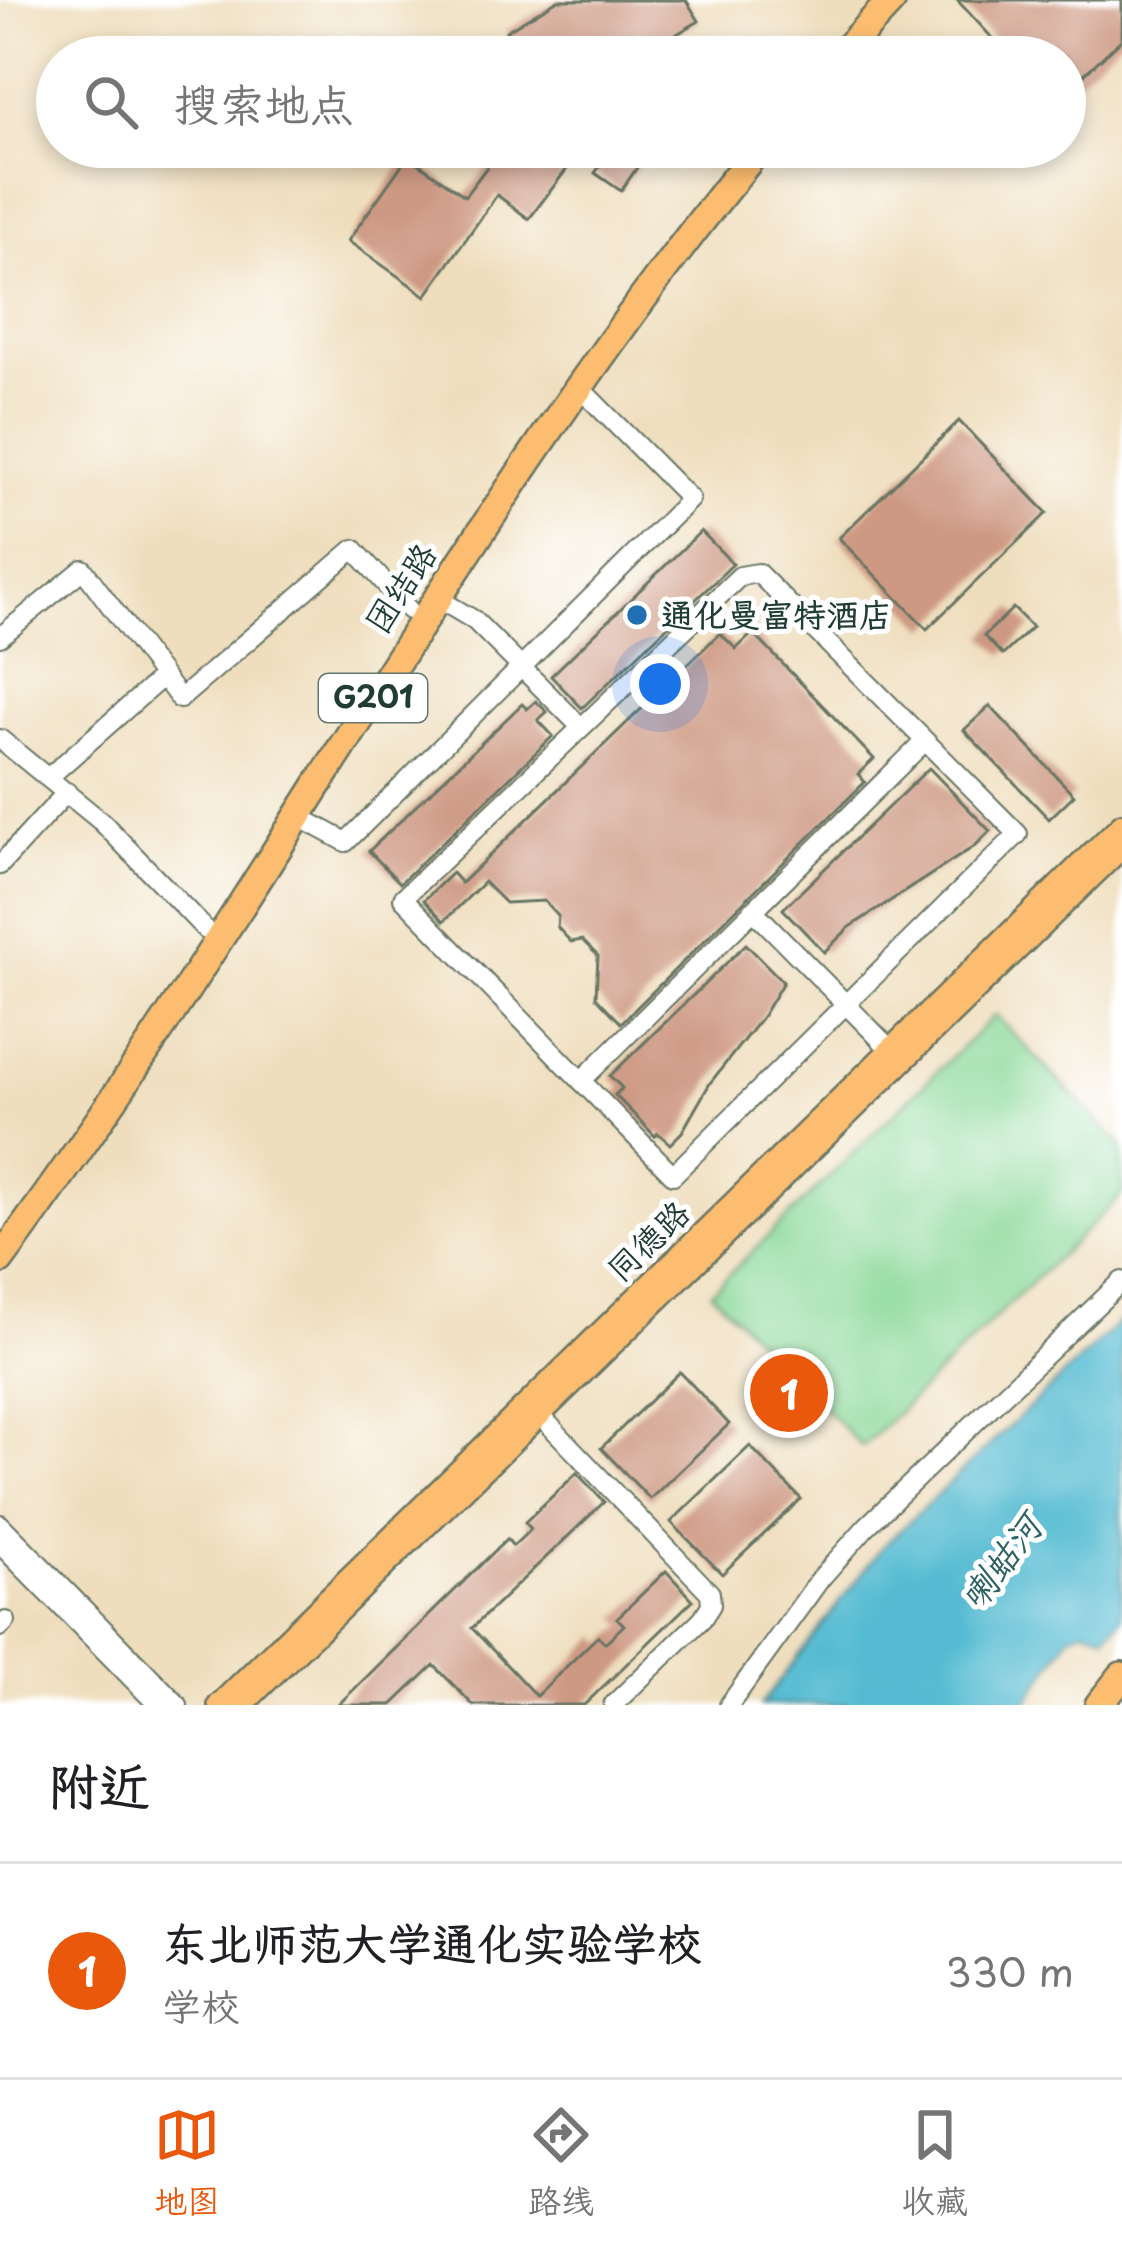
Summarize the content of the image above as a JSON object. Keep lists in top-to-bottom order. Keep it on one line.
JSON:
{"streets":{"highway":["团结路","G201"],"main road":["同德路"]},"water":["喇蛄河"],"places":["通化曼富特酒店"],"page":{"search":"搜索地点","pins":"1","heading":"附近","list":[{"mark":"1","name":"东北师范大学通化实验学校","note":"学校","value":"330 m"}],"nav":["地图","路线","收藏"]}}
